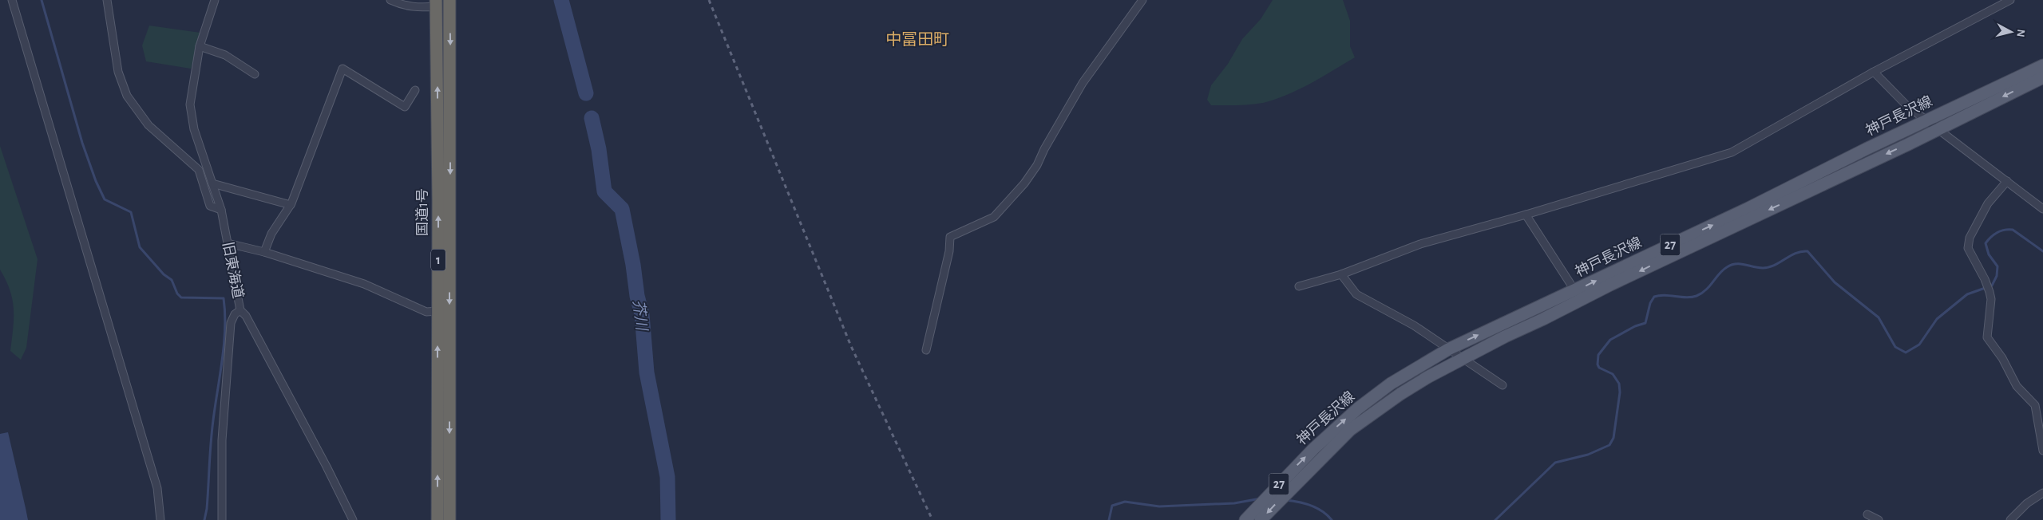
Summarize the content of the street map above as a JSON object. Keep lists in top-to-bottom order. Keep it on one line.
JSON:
{"streets":{"highway":["国道1号","1"],"main road":["神戸長沢線","27"],"street":["旧東海道"]},"districts":["中冨田町"],"water":["芥川"],"north":"right"}
